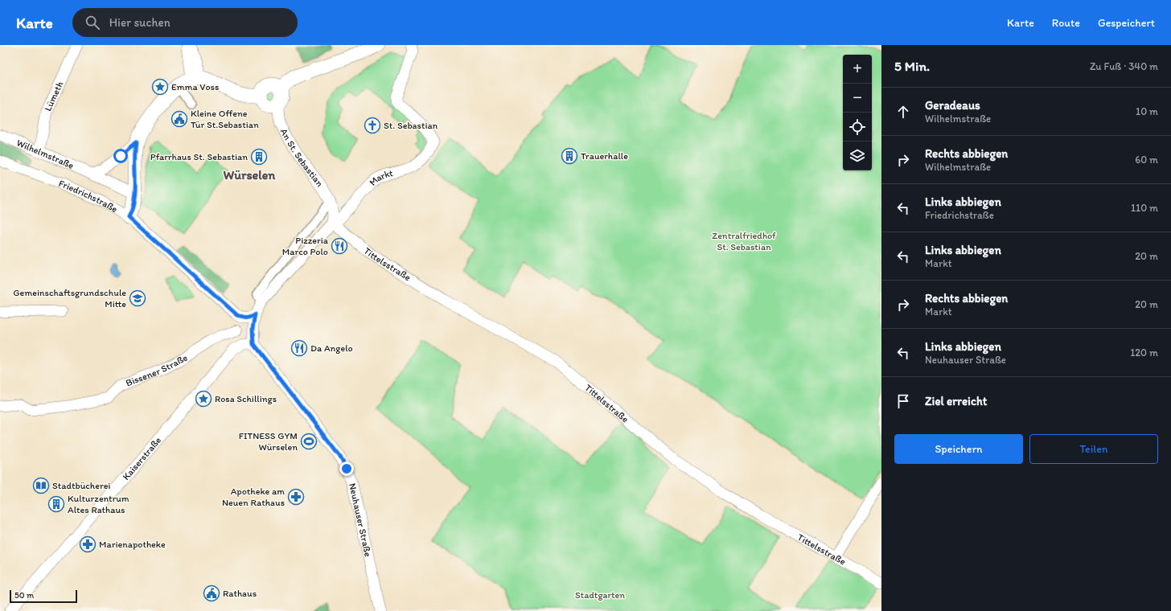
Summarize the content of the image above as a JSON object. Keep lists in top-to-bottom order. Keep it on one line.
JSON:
{"streets":{"street":["Lümeth","Wilhelmstraße","An St. Sebastian","Markt","Friedrichstraße","Tittelsstraße","Bissener Straße","Kaiserstraße","Neuhauser Straße"]},"crossings":[["Lümeth","Wilhelmstraße"],["An St. Sebastian","Markt"],["Markt","Tittelsstraße"],["Markt","Neuhauser Straße"]],"districts":["Würselen"],"parks":["Zentralfriedhof St. Sebastian","Stadtgarten"],"places":{"place":["Emma Voss","Rosa Schillings"],"public building":["Kleine Offene Tür St.Sebastian","Rathaus"],"church":["St. Sebastian"],"building":["Trauerhalle","Pfarrhaus St. Sebastian","Kulturzentrum Altes Rathaus"],"restaurant":["Pizzeria Marco Polo","Da Angelo"],"school or university":["Gemeinschaftsgrundschule Mitte"],"sports":["FITNESS GYM Würselen"],"library":["Stadtbücherei"],"pharmacy":["Apotheke am Neuen Rathaus","Marienapotheke"]},"scale_bar":"50 m","page":{"header":"Karte","search":"Hier suchen","nav":["Karte","Route","Gespeichert"],"heading":["5 Min.","Zu Fuß · 340 m"],"map_buttons":["+","−"],"list":[["Geradeaus","Wilhelmstraße","10 m"],["Rechts abbiegen","Wilhelmstraße","60 m"],["Links abbiegen","Friedrichstraße","110 m"],["Links abbiegen","Markt","20 m"],["Rechts abbiegen","Markt","20 m"],["Links abbiegen","Neuhauser Straße","120 m"],"Ziel erreicht"],"buttons":["Speichern","Teilen"],"scale":"50 m"}}
